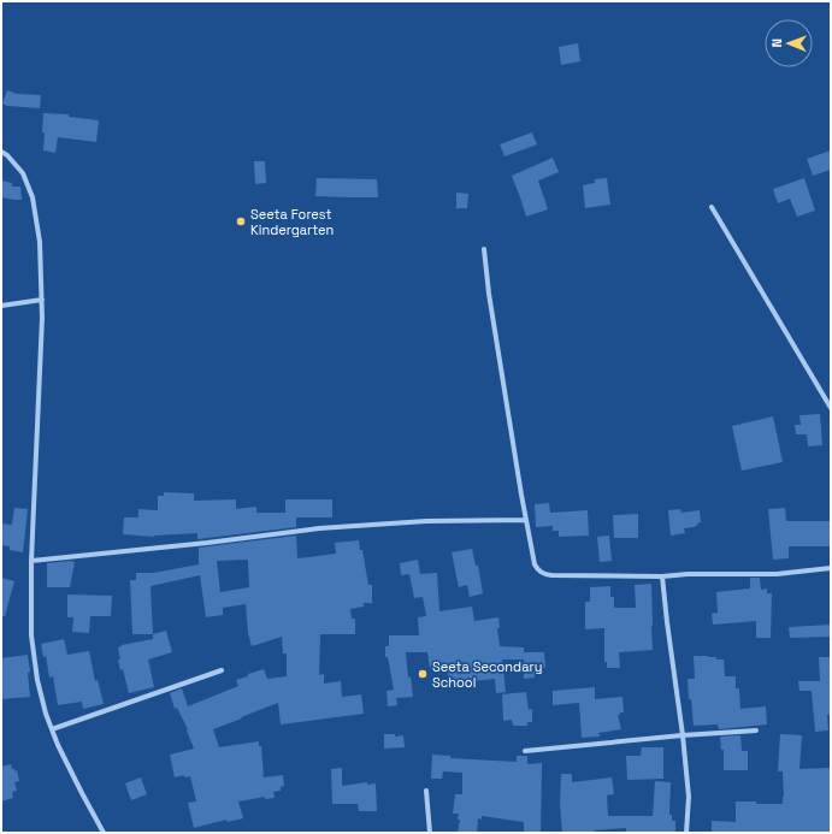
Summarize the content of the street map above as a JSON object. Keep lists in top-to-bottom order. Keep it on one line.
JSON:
{"places":["Seeta Forest Kindergarten","Seeta Secondary School"],"north":"left"}
